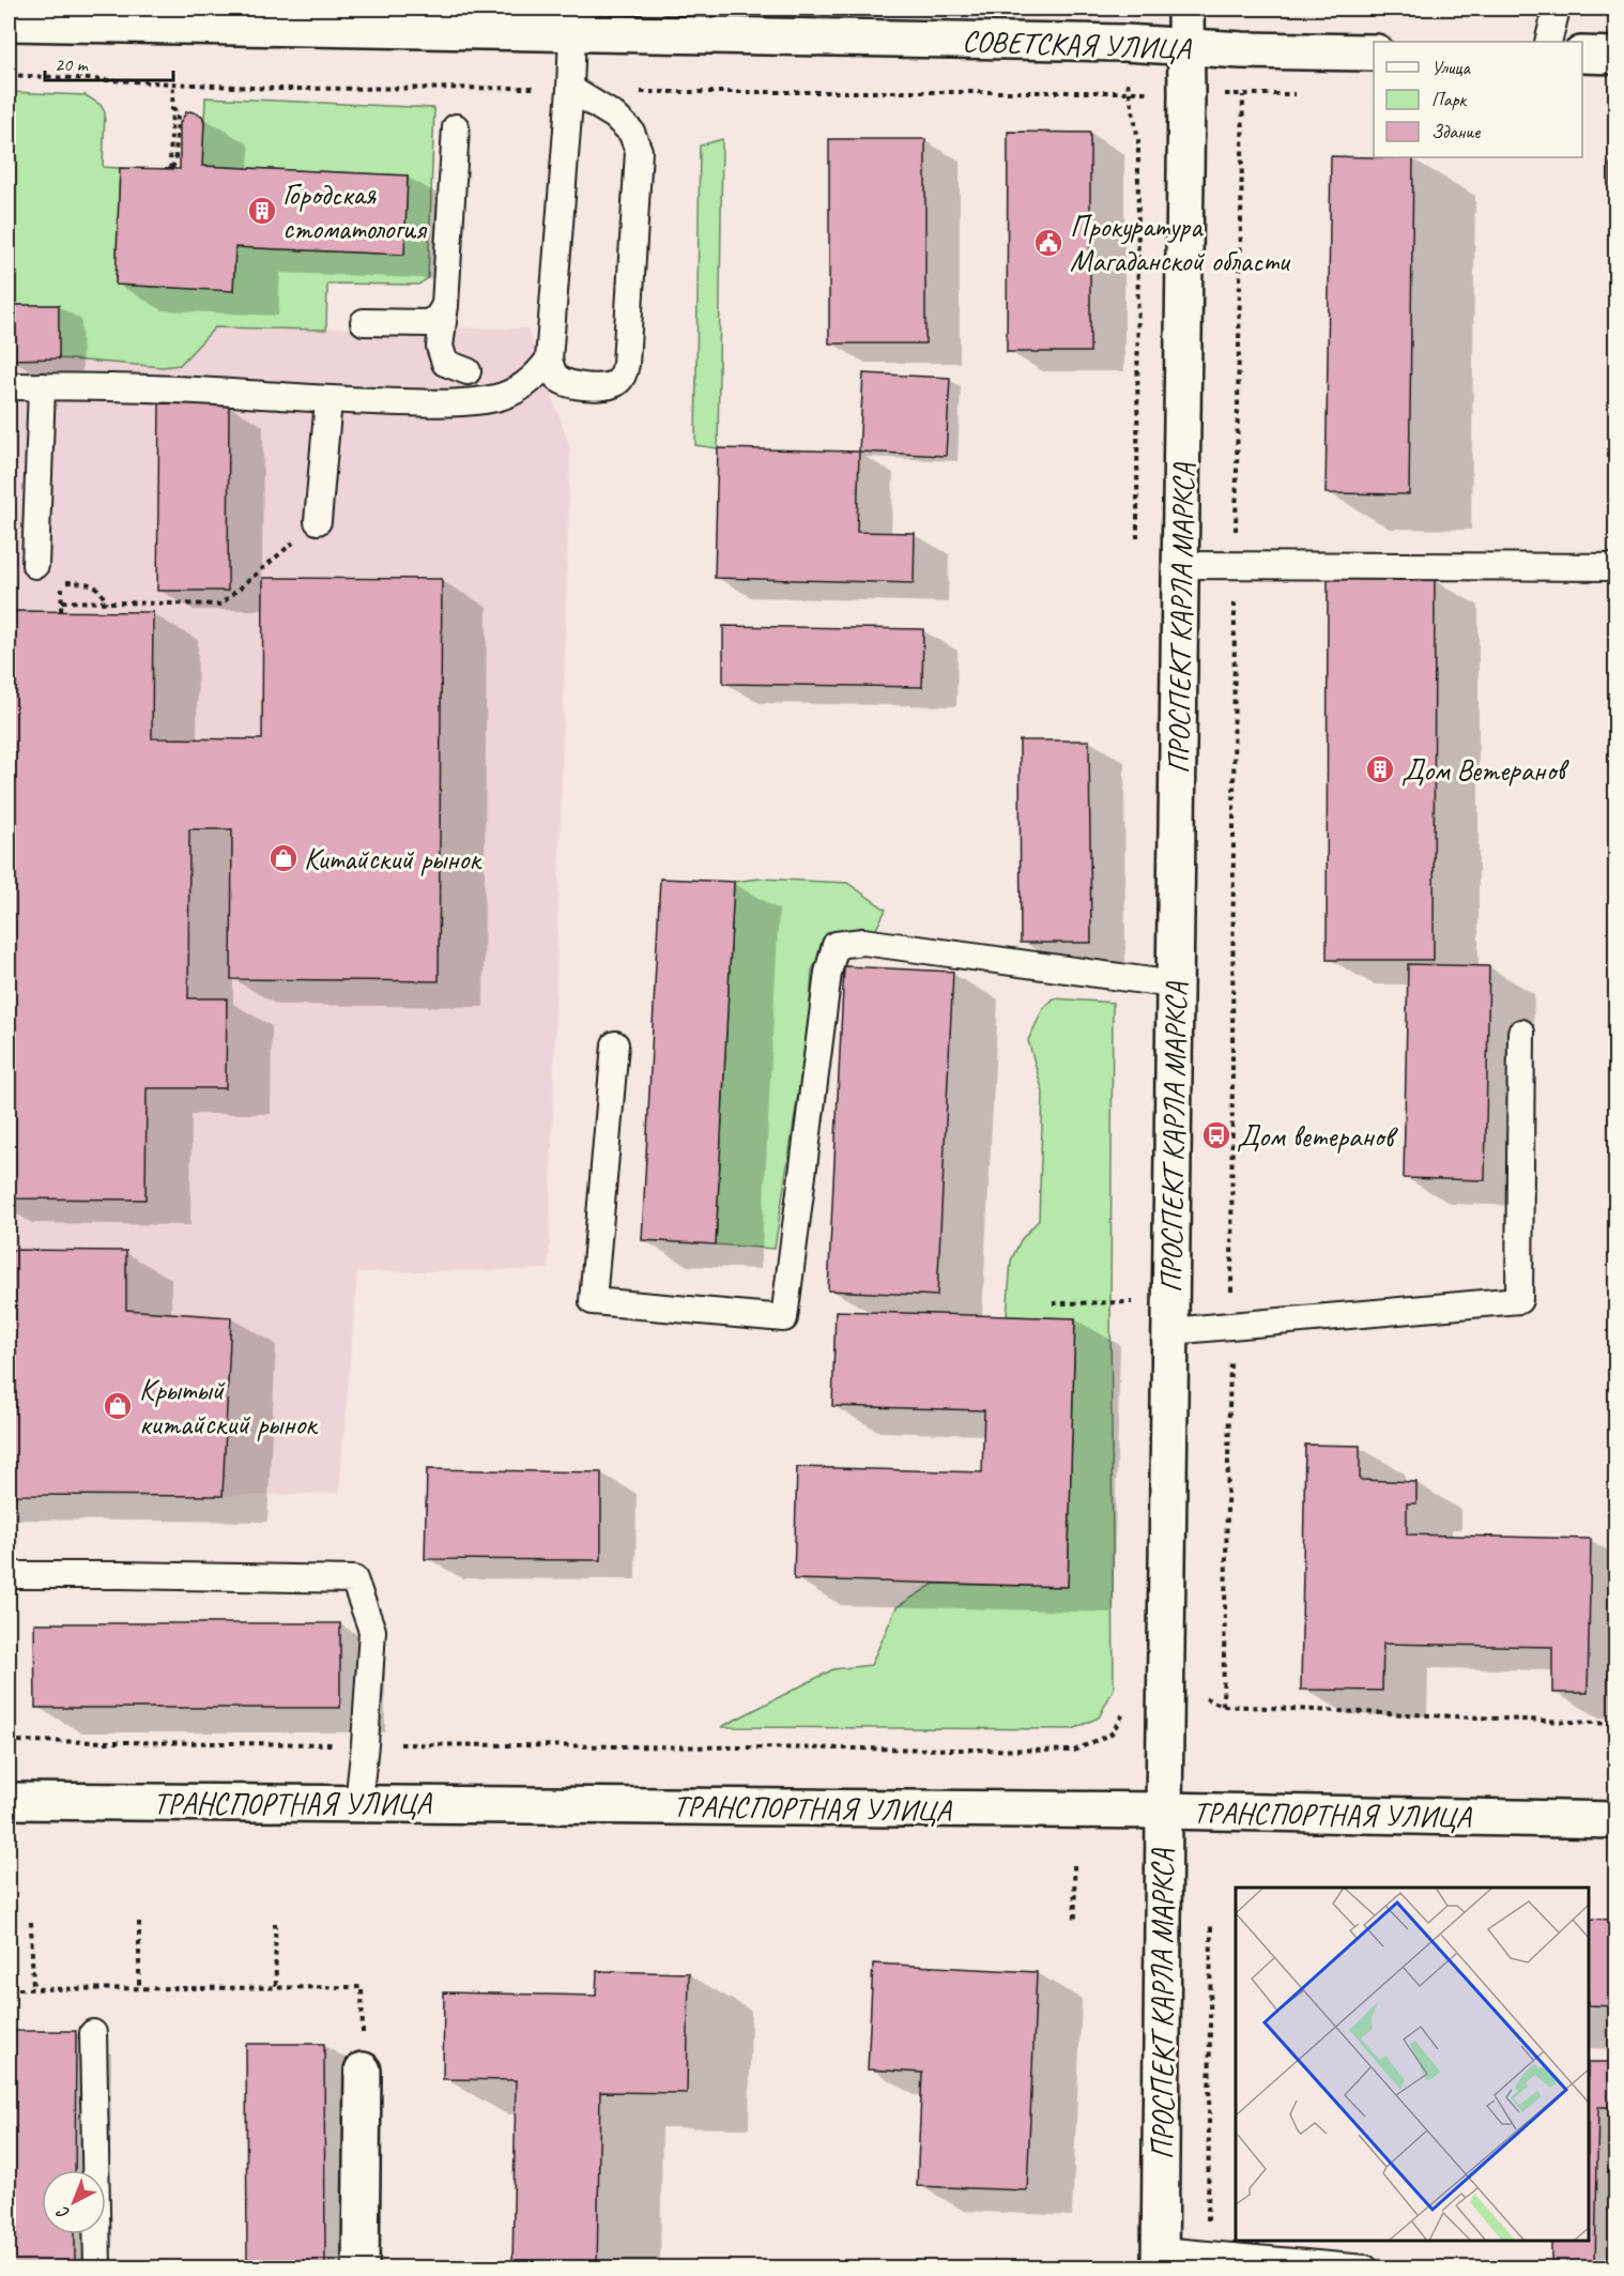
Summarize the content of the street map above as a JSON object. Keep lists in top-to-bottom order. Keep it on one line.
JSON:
{"streets":{"street":["СОВЕТСКАЯ УЛИЦА","ПРОСПЕКТ КАРЛА МАРКСА","ТРАНСПОРТНАЯ УЛИЦА"]},"crossings":[["СОВЕТСКАЯ УЛИЦА","ПРОСПЕКТ КАРЛА МАРКСА"],["ПРОСПЕКТ КАРЛА МАРКСА","ТРАНСПОРТНАЯ УЛИЦА"]],"places":{"building":["Городская стоматология","Дом Ветеранов"],"public building":["Прокуратура Магаданской области"],"shop":["Китайский рынок","Крытый китайский рынок"],"bus stop":["Дом ветеранов"]},"legend":["Улица","Парк","Здание"],"scale_bar":"20 m","north":"bottom left"}
